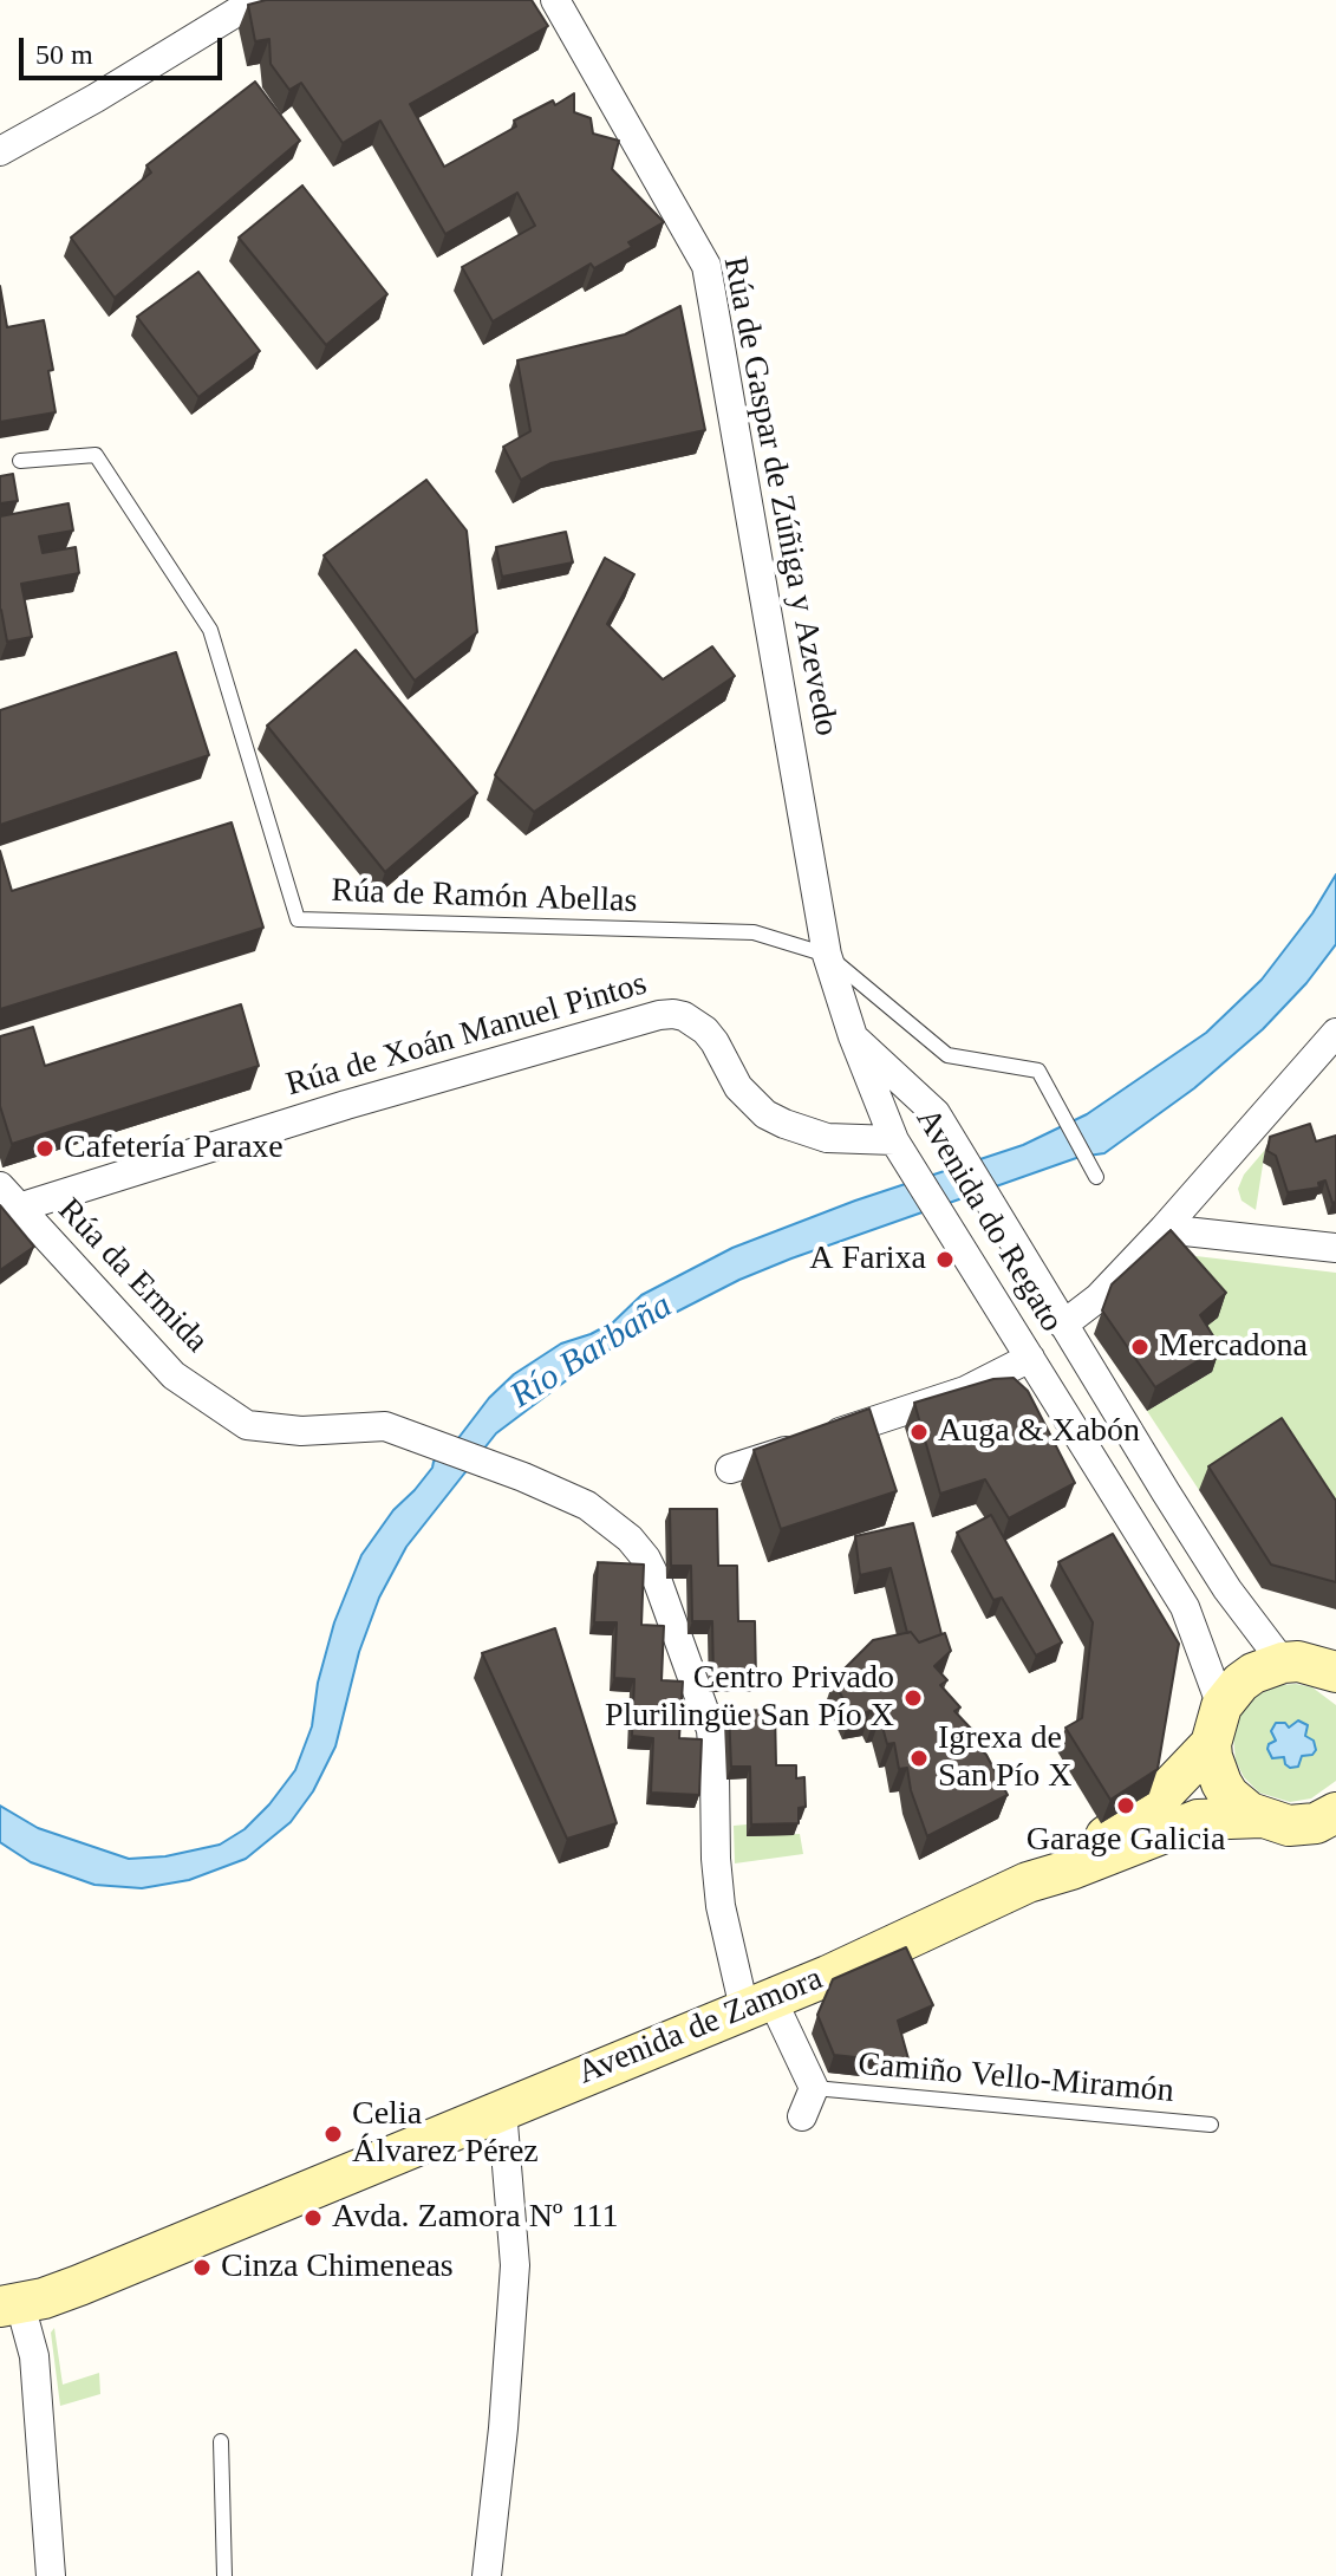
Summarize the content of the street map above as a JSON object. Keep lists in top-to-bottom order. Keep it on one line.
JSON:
{"streets":{"street":["Rúa de Gaspar de Zúñiga y Azevedo","Rúa de Xoán Manuel Pintos","Avenida do Regato","Rúa da Ermida","Avenida de Zamora"],"lane":["Rúa de Ramón Abellas","Camiño Vello-Miramón"]},"crossings":[["Rúa de Gaspar de Zúñiga y Azevedo","Rúa de Ramón Abellas"],["Rúa de Gaspar de Zúñiga y Azevedo","Avenida do Regato"],["Rúa de Xoán Manuel Pintos","Avenida do Regato"],["Rúa de Xoán Manuel Pintos","Rúa da Ermida"],["Avenida do Regato","Avenida de Zamora"],["Rúa da Ermida","Avenida de Zamora"]],"water":["Río Barbaña"],"places":["Cafetería Paraxe","A Farixa","Mercadona","Auga & Xabón","Centro Privado Plurilingüe San Pío X","Igrexa de San Pío X","Garage Galicia","Celia Álvarez Pérez","Avda. Zamora Nº 111","Cinza Chimeneas"],"scale_bar":"50 m"}
